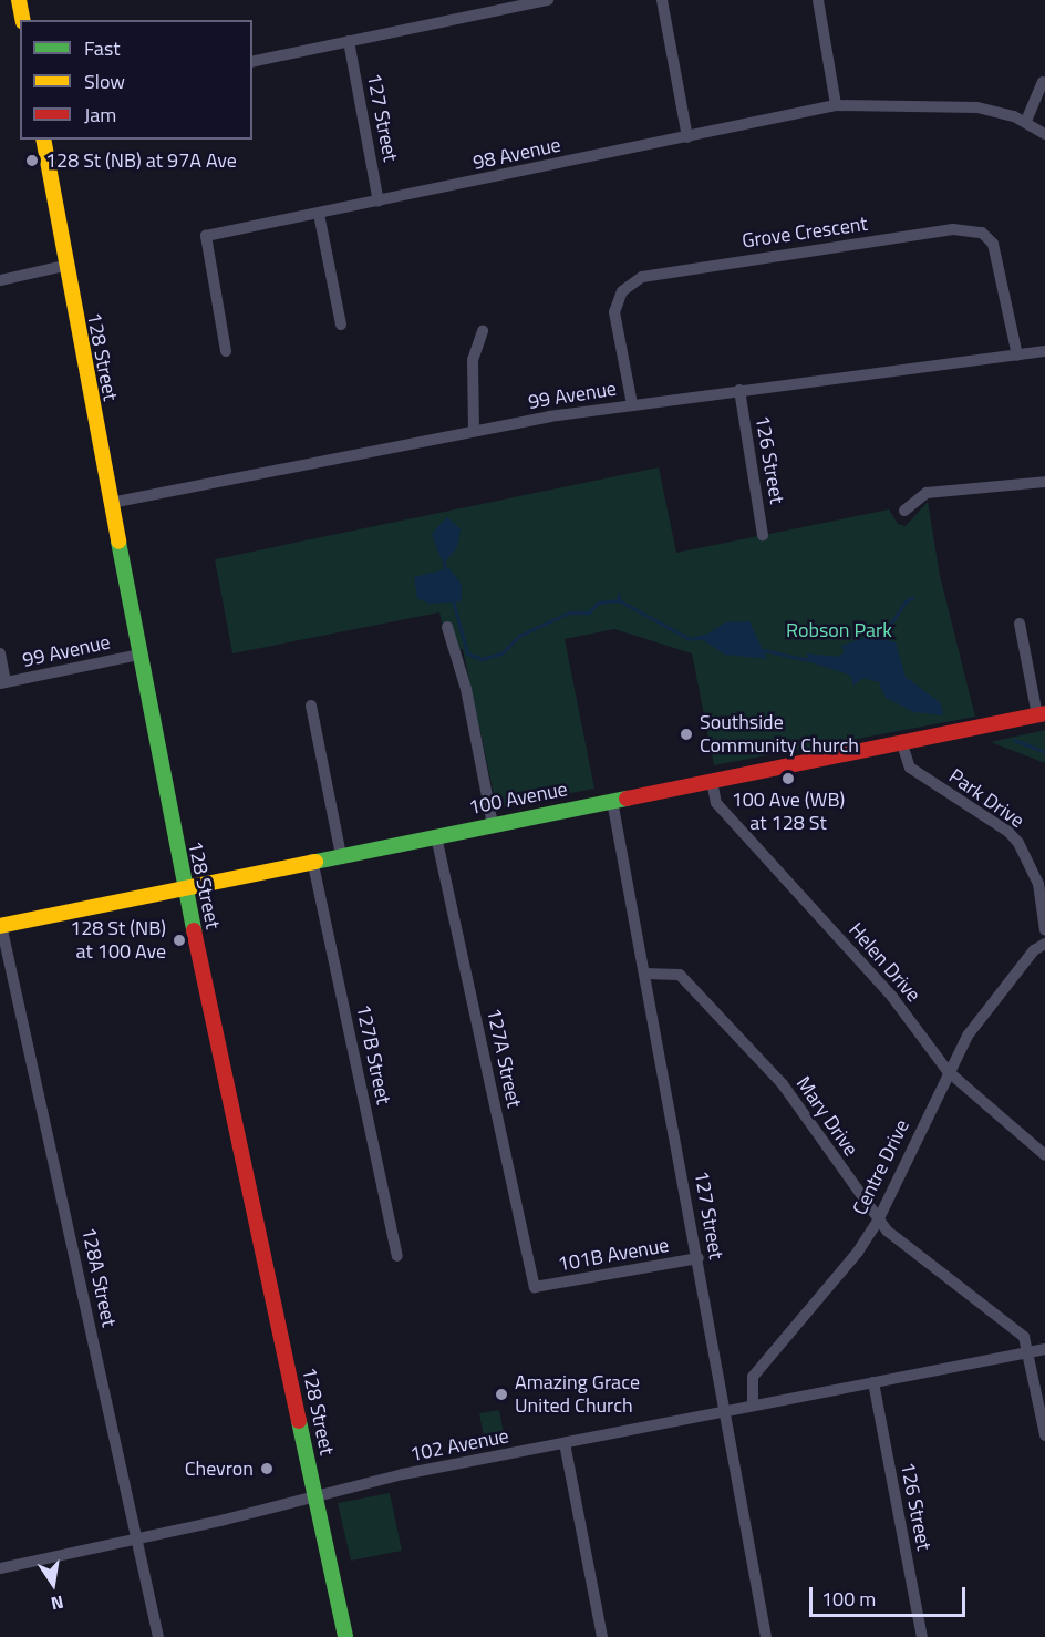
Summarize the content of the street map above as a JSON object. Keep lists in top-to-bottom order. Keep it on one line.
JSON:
{"streets":{"main road":["128 Street","100 Avenue"],"street":["127 Street","98 Avenue","Grove Crescent","99 Avenue","126 Street","Park Drive","Helen Drive","127B Street","127A Street","Mary Drive","Centre Drive","101B Avenue","128A Street","102 Avenue"]},"crossings":[["127 Street","98 Avenue"],["127 Street","100 Avenue"],["127 Street","Mary Drive"],["127 Street","101B Avenue"],["127 Street","102 Avenue"],["Grove Crescent","99 Avenue"],["128 Street","99 Avenue"],["128 Street","100 Avenue"],["128 Street","102 Avenue"],["99 Avenue","126 Street"],["126 Street","102 Avenue"],["100 Avenue","Park Drive"],["100 Avenue","Helen Drive"],["100 Avenue","127B Street"],["100 Avenue","127A Street"],["100 Avenue","128A Street"],["Helen Drive","Centre Drive"],["127A Street","101B Avenue"],["Mary Drive","Centre Drive"],["Mary Drive","102 Avenue"],["Centre Drive","102 Avenue"],["128A Street","102 Avenue"]],"parks":["Robson Park"],"places":["128 St (NB) at 97A Ave","Southside Community Church","100 Ave (WB) at 128 St","128 St (NB) at 100 Ave","Amazing Grace United Church","Chevron"],"legend":["Fast","Slow","Jam"],"scale_bar":"100 m","north":"bottom"}
